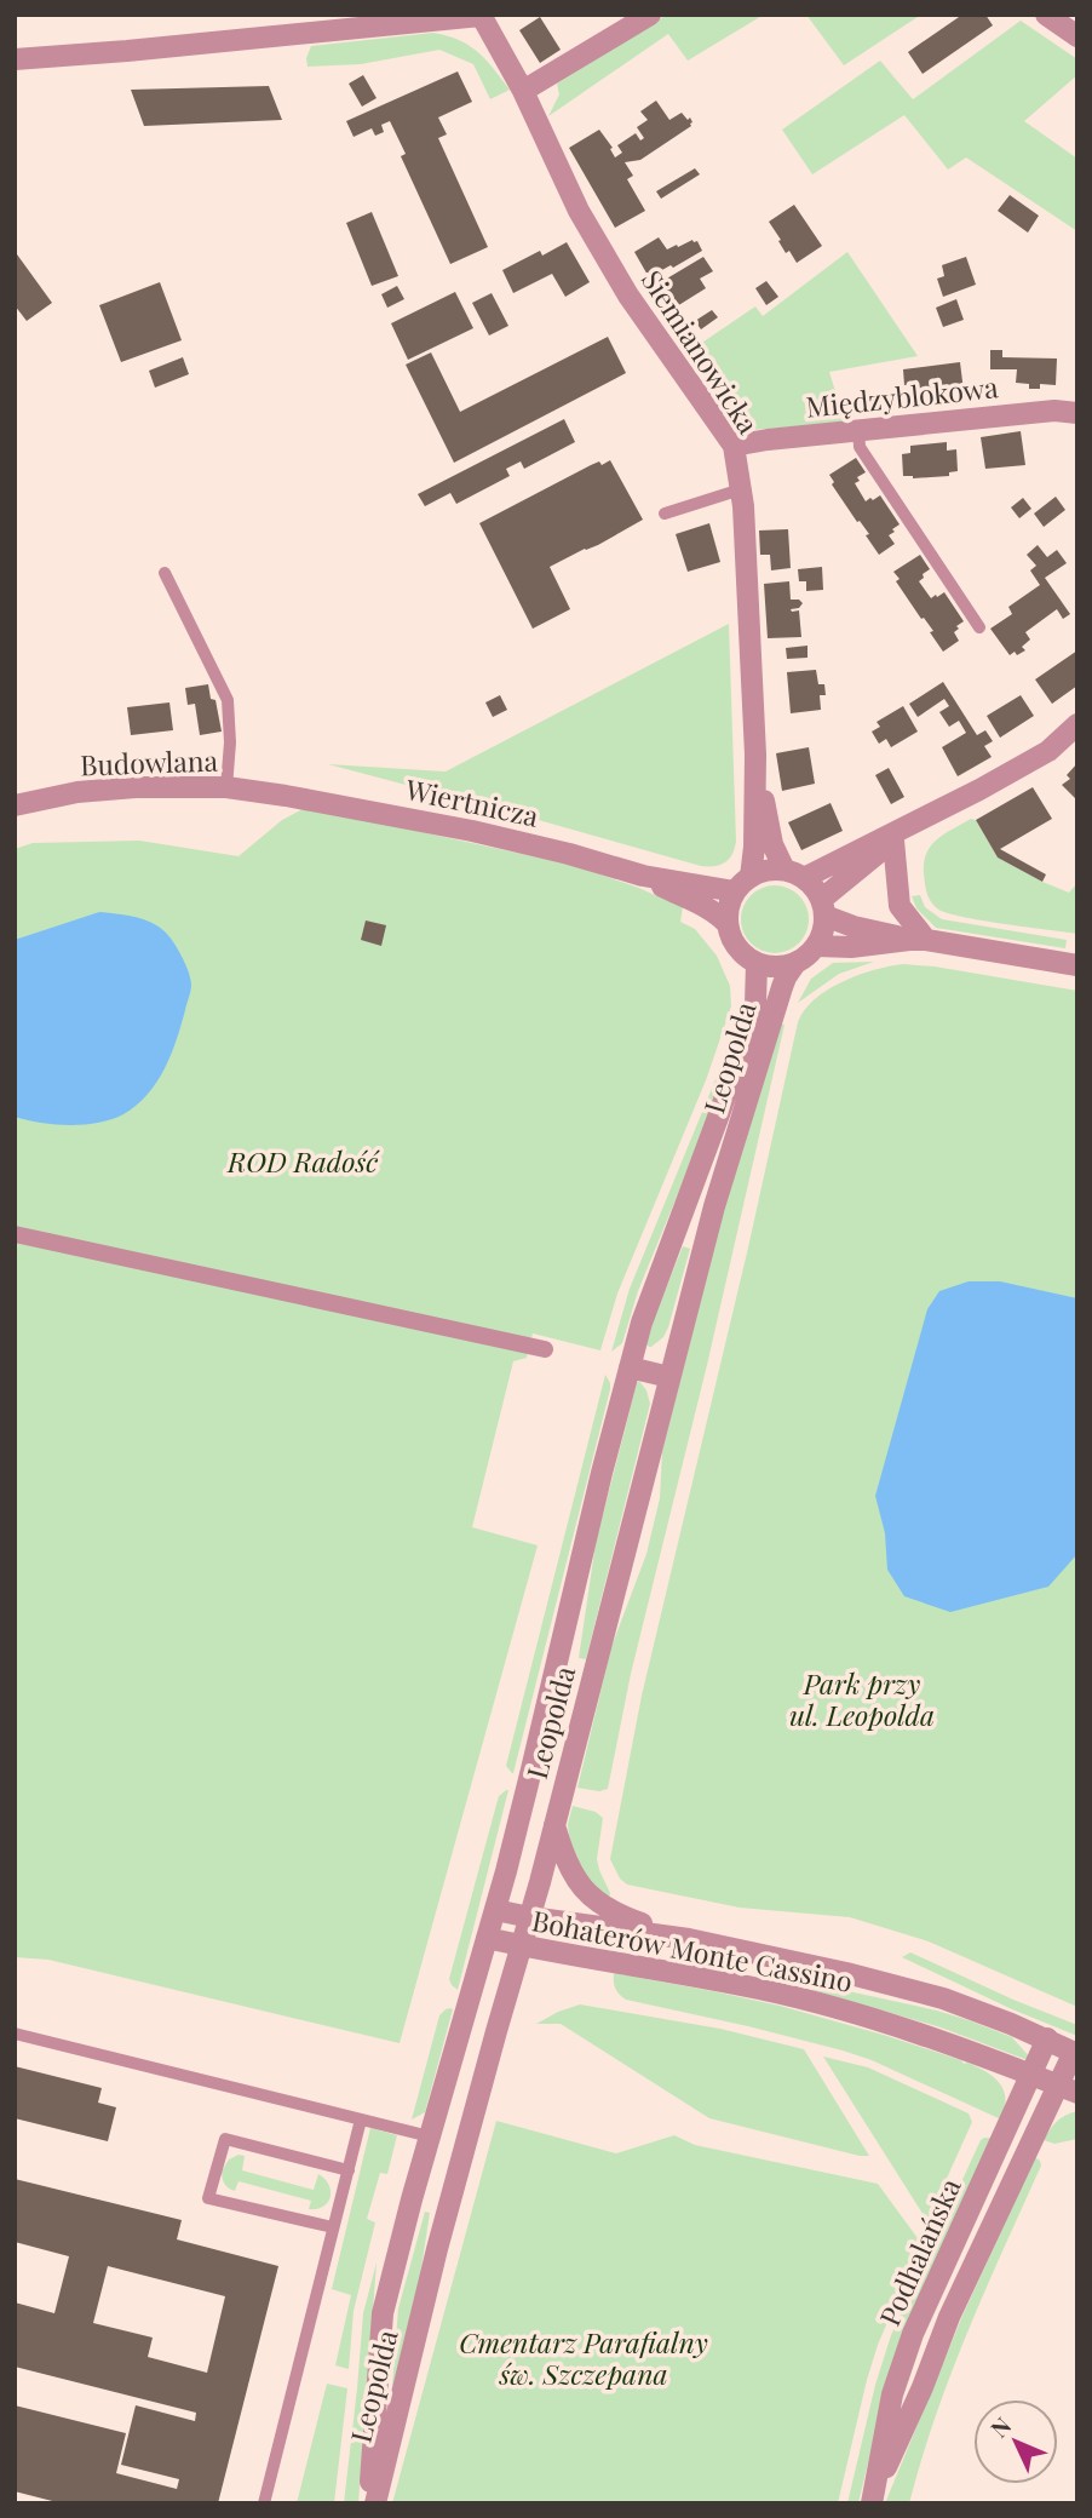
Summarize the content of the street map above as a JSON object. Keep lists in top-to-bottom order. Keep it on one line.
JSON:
{"streets":{"street":["Siemianowicka","Międzyblokowa","Budowlana","Wiertnicza","Leopolda","Bohaterów Monte Cassino","Podhalańska"]},"crossings":[["Siemianowicka","Międzyblokowa"],["Siemianowicka","Wiertnicza"],["Siemianowicka","Leopolda"],["Budowlana","Wiertnicza"],["Wiertnicza","Leopolda"],["Leopolda","Bohaterów Monte Cassino"],["Bohaterów Monte Cassino","Podhalańska"]],"parks":["ROD Radość","Park przy ul. Leopolda","Cmentarz Parafialny św. Szczepana"],"north":"top left"}
